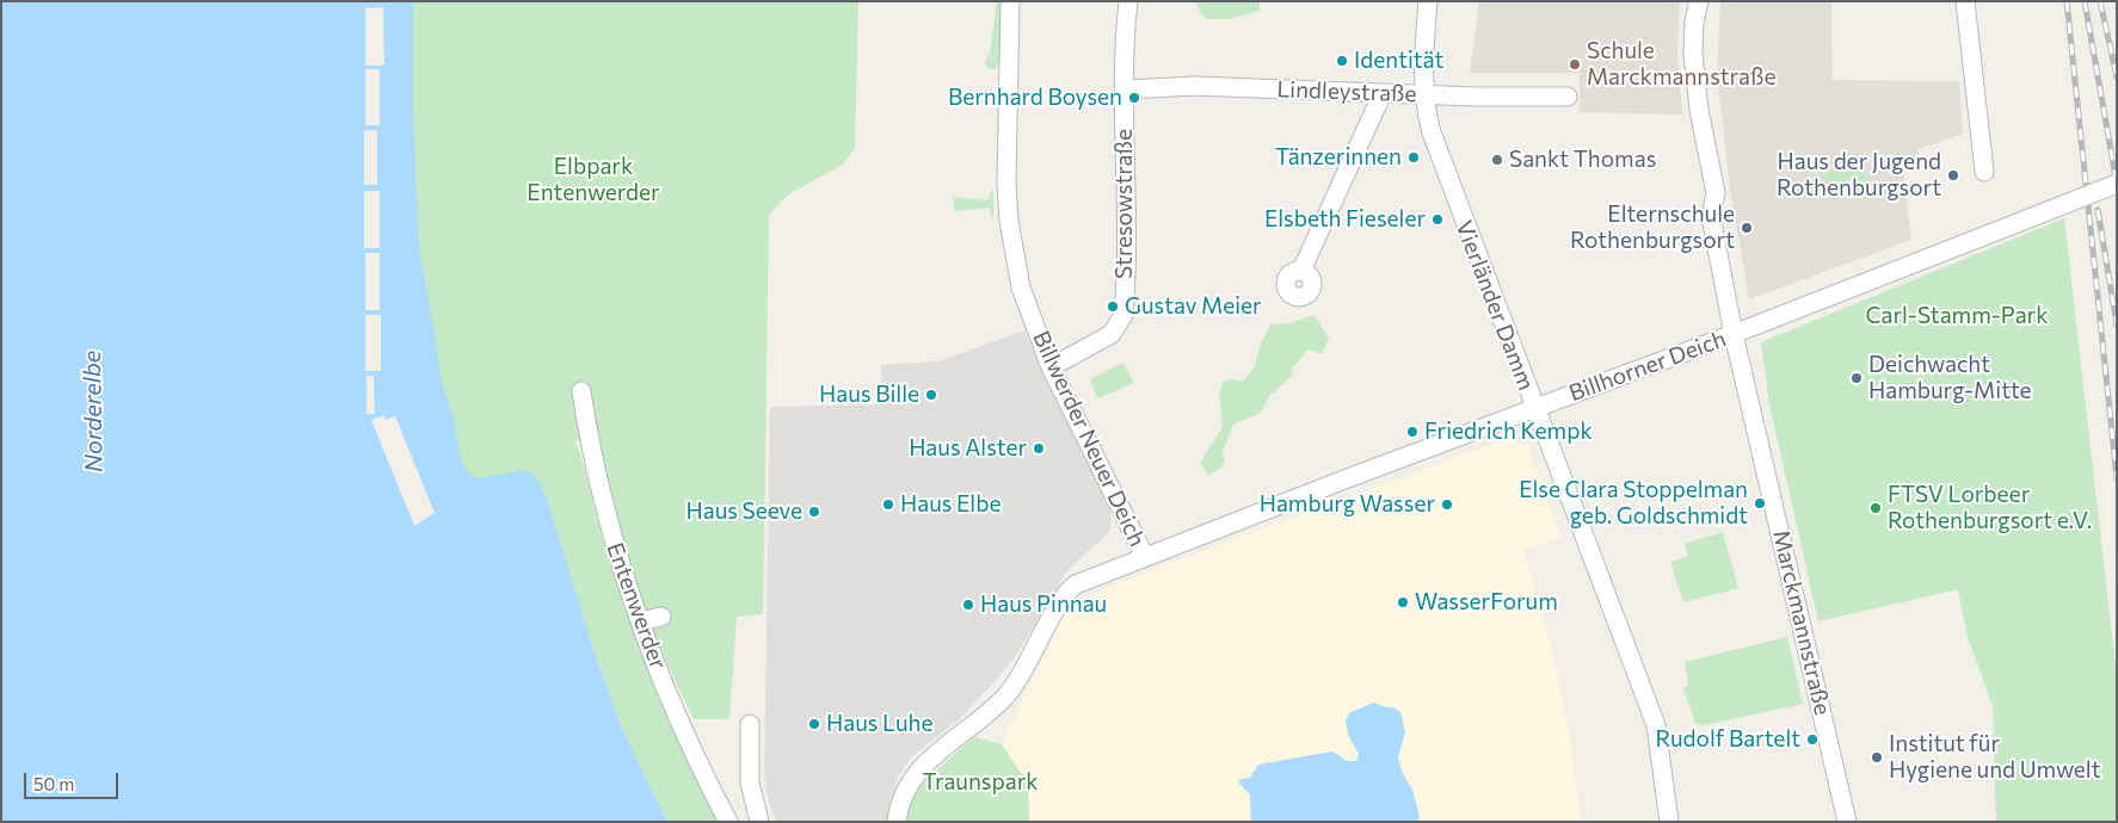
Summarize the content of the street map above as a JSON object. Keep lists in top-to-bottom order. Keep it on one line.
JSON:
{"streets":{"street":["Lindleystraße","Stresowstraße","Vierländer Damm","Billhorner Deich","Billwerder Neuer Deich","Entenwerder","Marckmannstraße"]},"crossings":[["Lindleystraße","Stresowstraße"],["Lindleystraße","Vierländer Damm"],["Stresowstraße","Billwerder Neuer Deich"],["Vierländer Damm","Billhorner Deich"],["Billhorner Deich","Billwerder Neuer Deich"],["Billhorner Deich","Marckmannstraße"]],"water":["Norderelbe"],"parks":["Elbpark Entenwerder","Carl-Stamm-Park","Traunspark"],"places":["Identität","Schule Marckmannstraße","Bernhard Boysen","Tänzerinnen","Sankt Thomas","Haus der Jugend Rothenburgsort","Elsbeth Fieseler","Elternschule Rothenburgsort","Gustav Meier","Deichwacht Hamburg-Mitte","Haus Bille","Friedrich Kempk","Haus Alster","Else Clara Stoppelman geb. Goldschmidt","Haus Elbe","Hamburg Wasser","FTSV Lorbeer Rothenburgsort e.V.","Haus Seeve","WasserForum","Haus Pinnau","Haus Luhe","Rudolf Bartelt","Institut für Hygiene und Umwelt"],"scale_bar":"50 m"}
